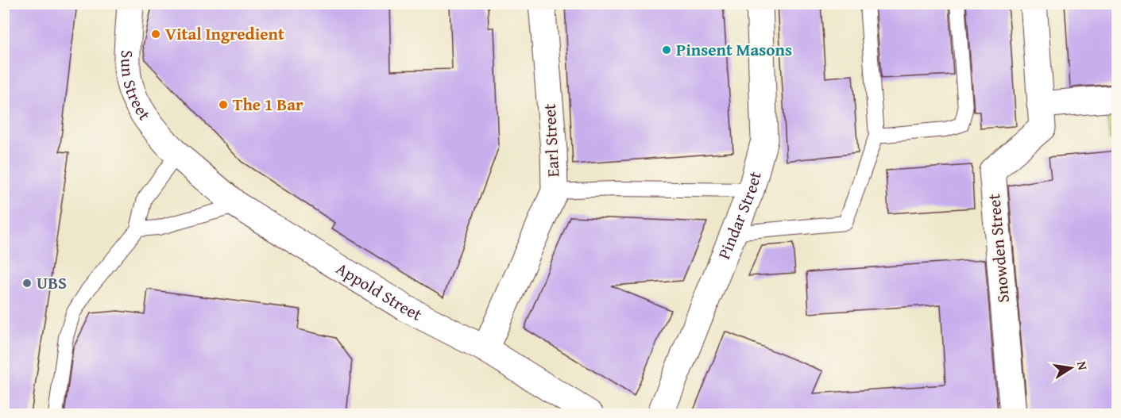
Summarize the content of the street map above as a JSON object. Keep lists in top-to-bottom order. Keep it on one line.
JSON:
{"streets":{"street":["Sun Street","Earl Street","Pindar Street","Snowden Street","Appold Street"]},"crossings":[["Sun Street","Appold Street"],["Earl Street","Appold Street"]],"places":["Vital Ingredient","Pinsent Masons","The 1 Bar","UBS"],"north":"right"}
